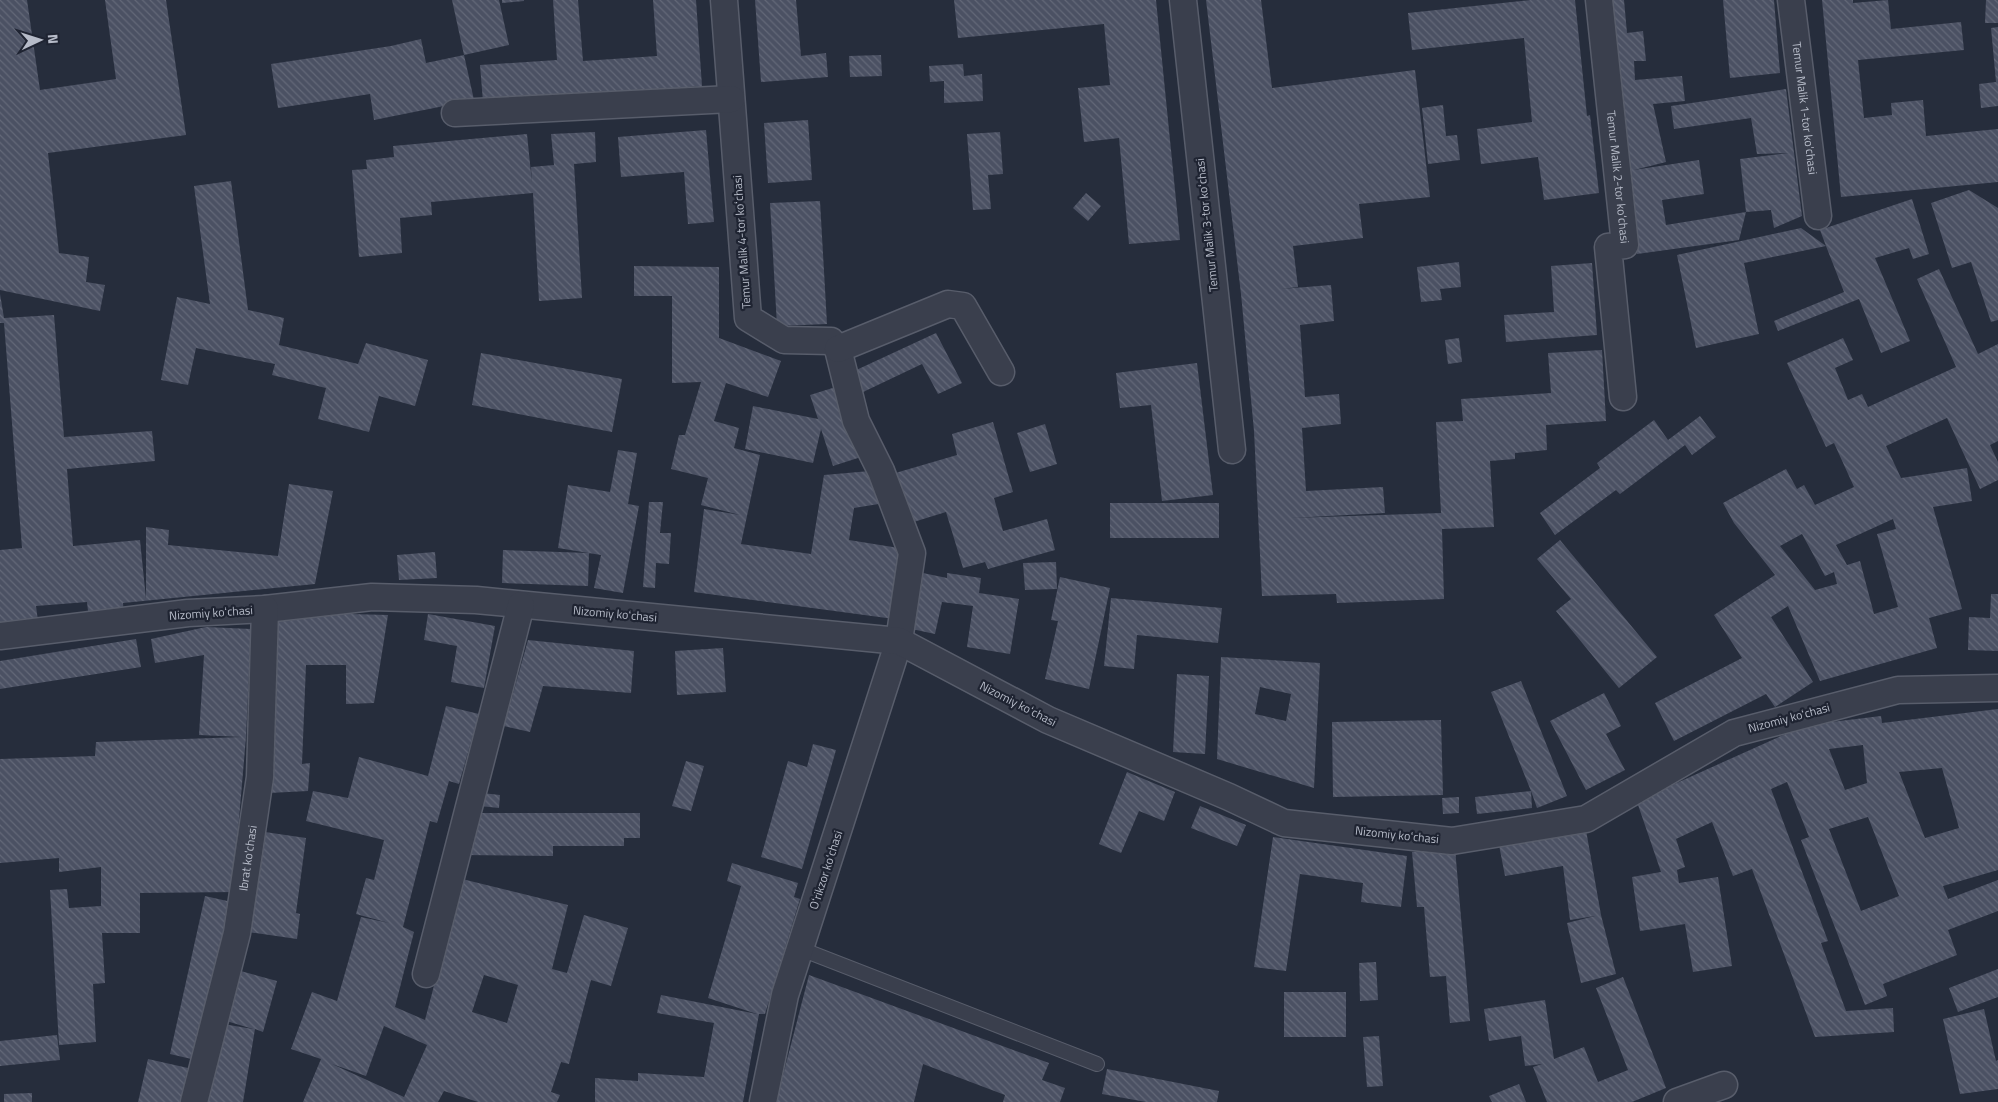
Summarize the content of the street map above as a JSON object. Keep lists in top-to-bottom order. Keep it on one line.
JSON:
{"streets":{"street":["Temur Malik 1-tor ko‘chasi","Temur Malik 2-tor ko‘chasi","Temur Malik 3-tor koʻchasi","Temur Malik 4-tor koʻchasi","Nizomiy koʻchasi","Ibrat ko'chasi","Oʻrikzor koʻchasi"]},"crossings":[["Nizomiy koʻchasi","Ibrat ko'chasi"],["Nizomiy koʻchasi","Oʻrikzor koʻchasi"]],"north":"right"}
